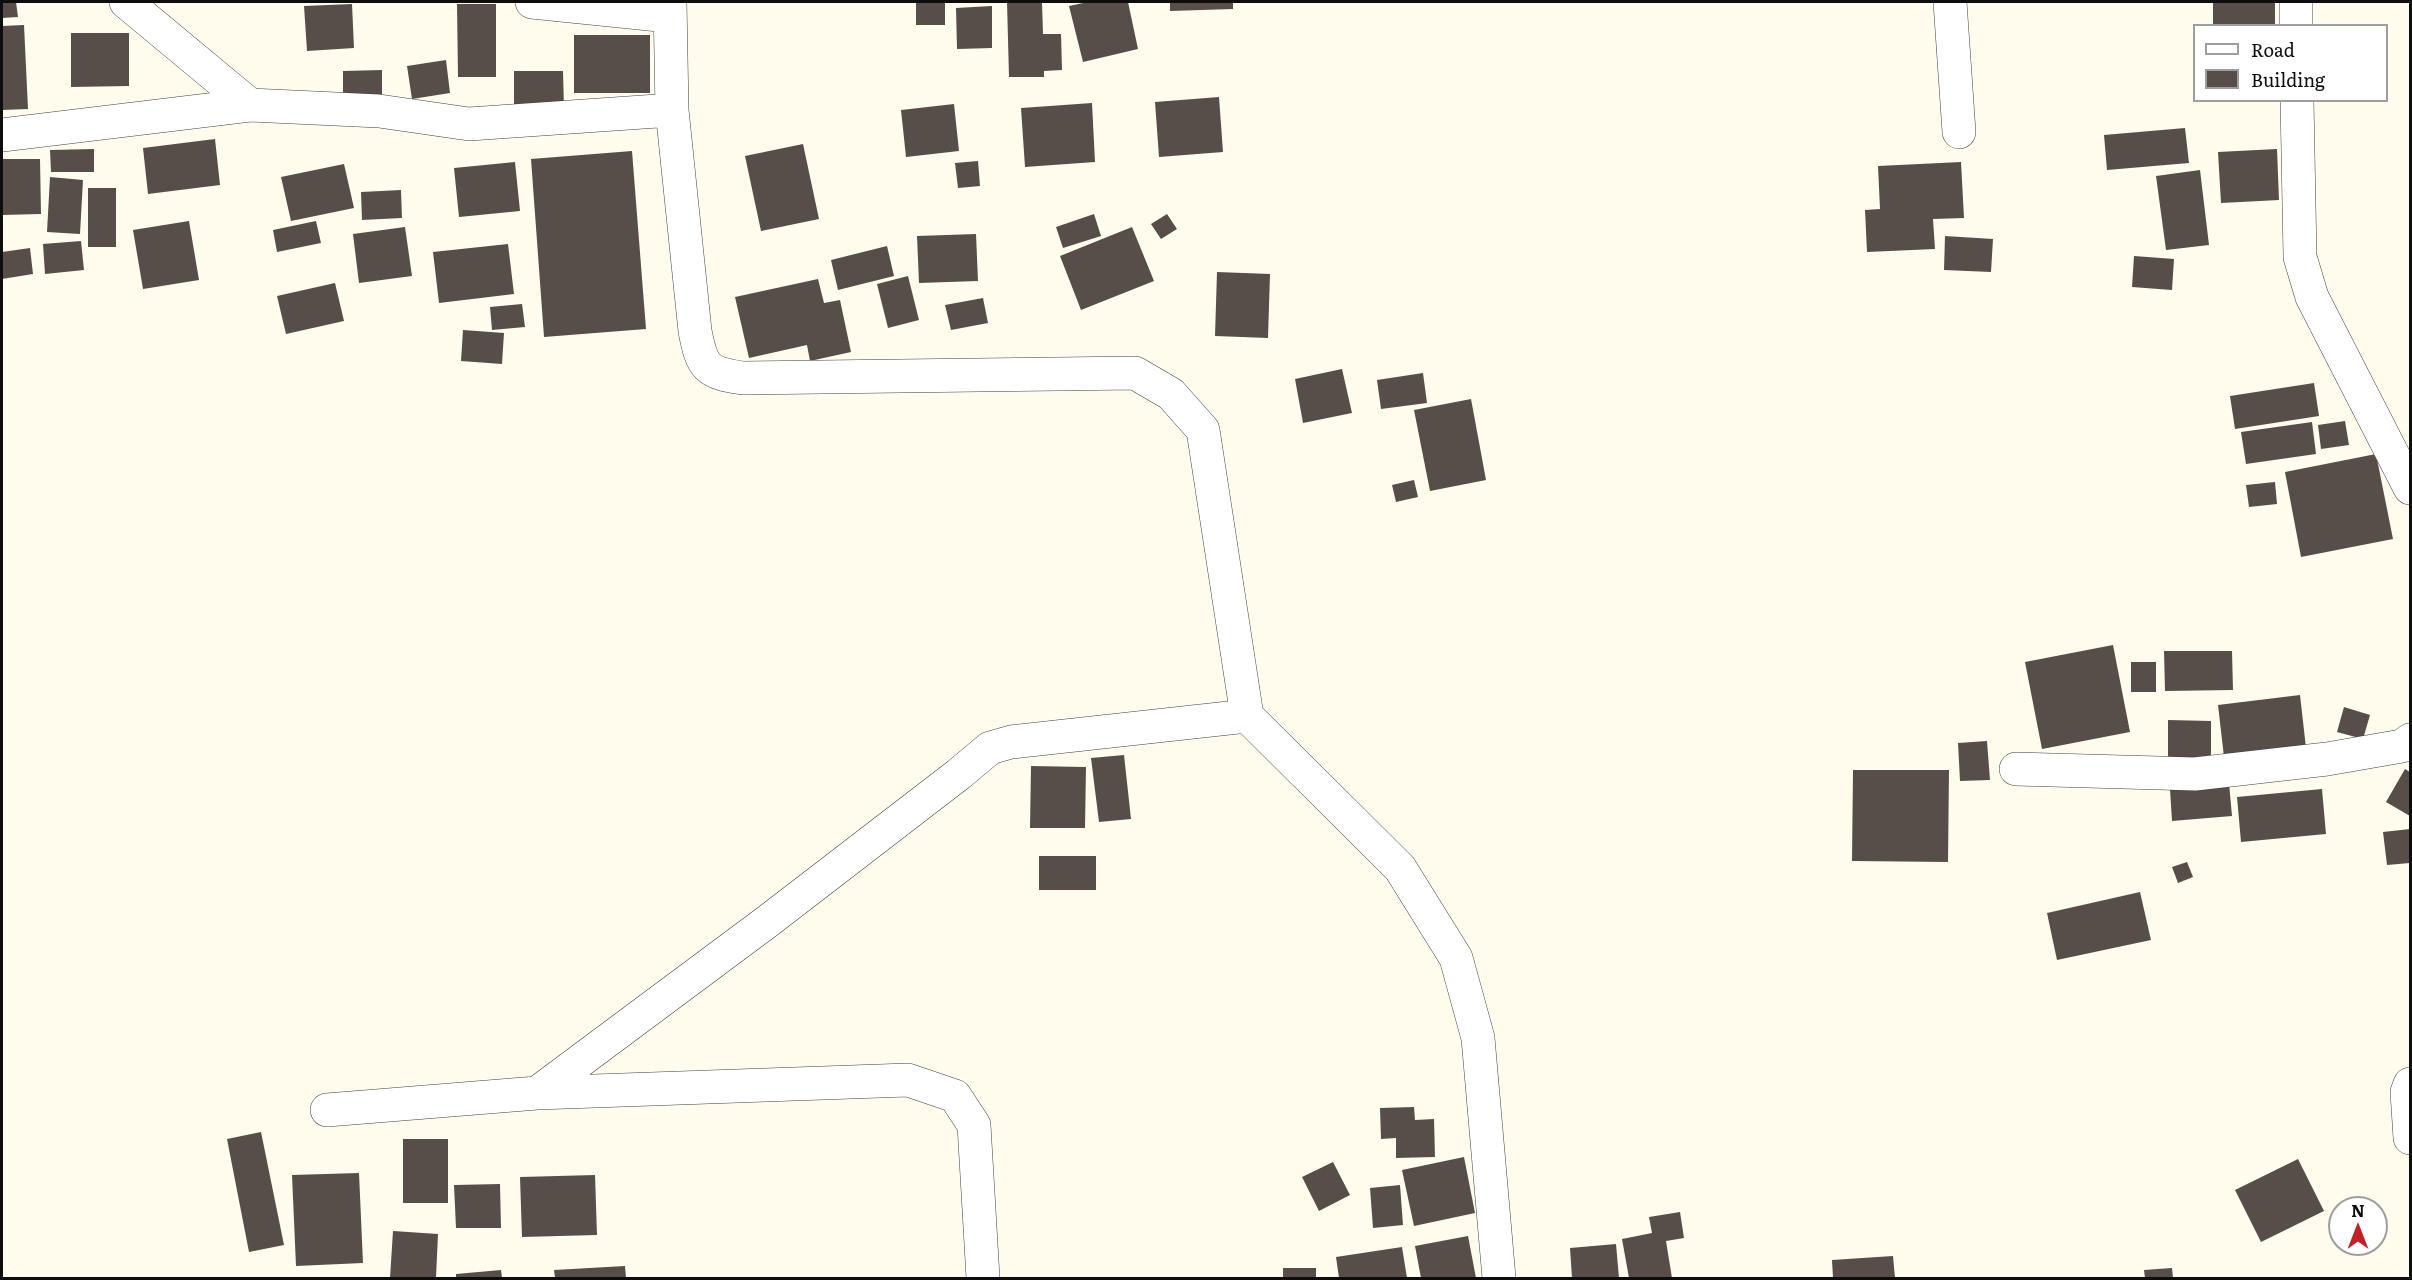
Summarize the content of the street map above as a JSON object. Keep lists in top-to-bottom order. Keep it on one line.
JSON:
{"legend":["Road","Building"],"north":"top"}
